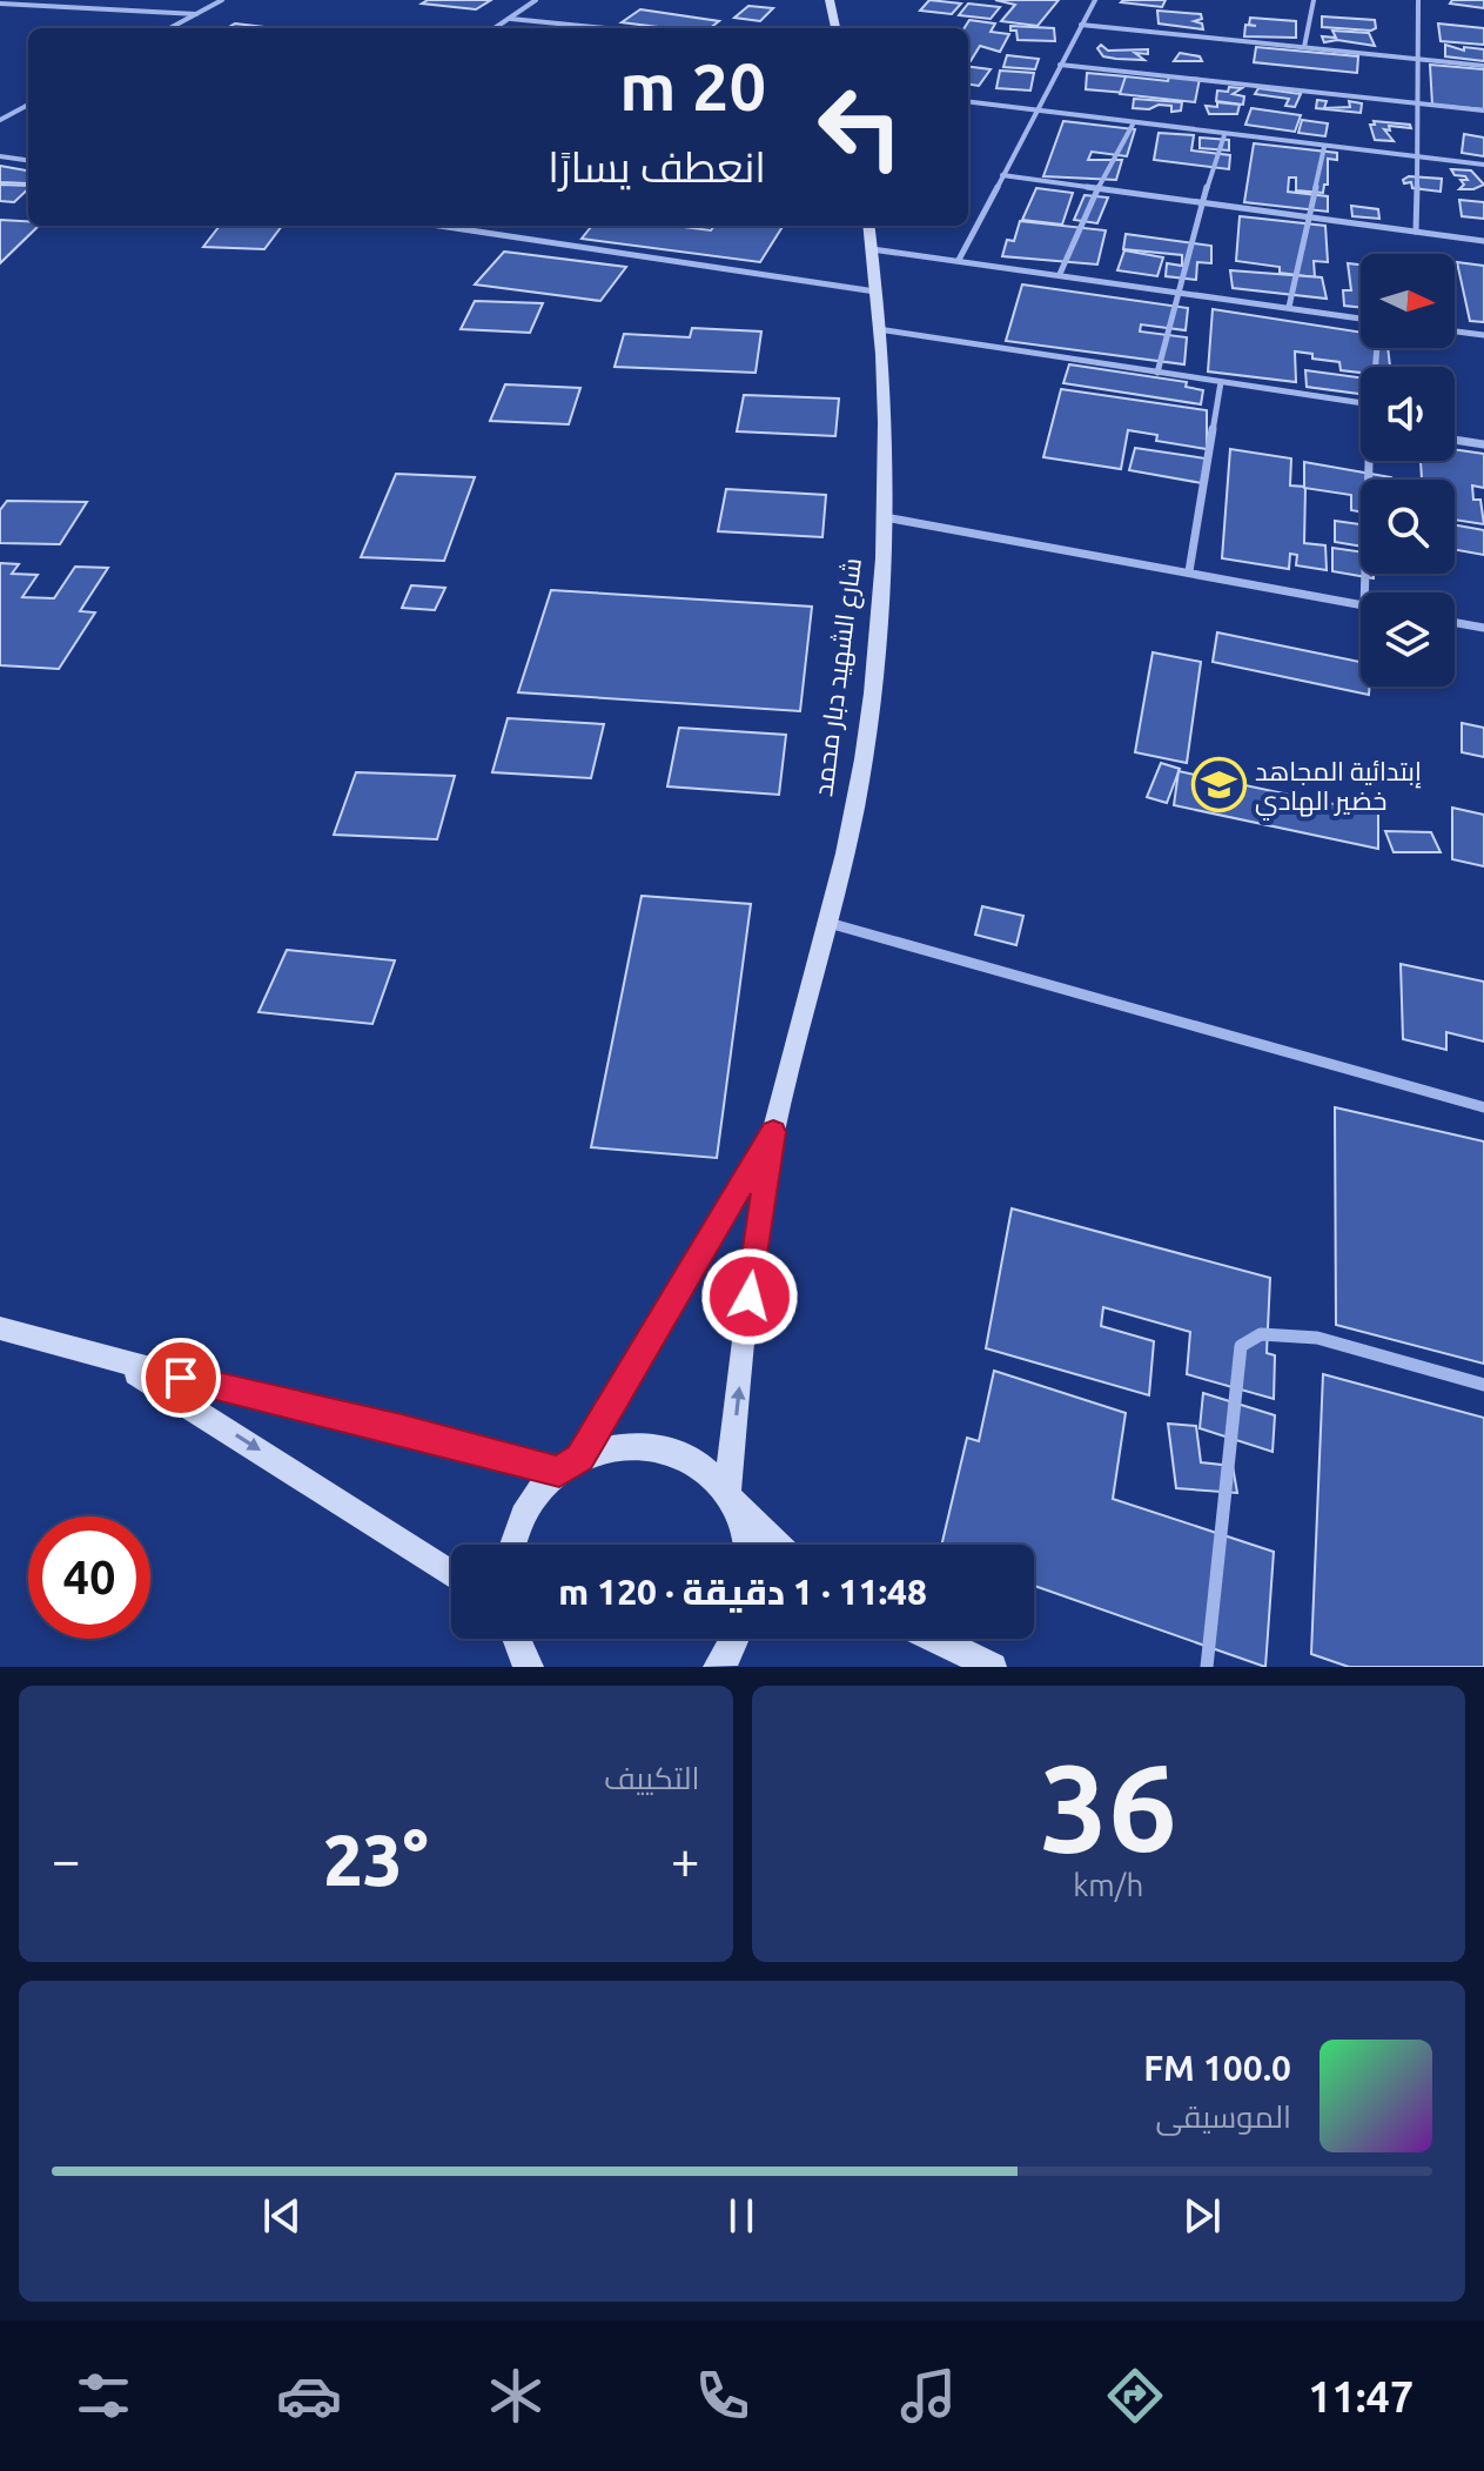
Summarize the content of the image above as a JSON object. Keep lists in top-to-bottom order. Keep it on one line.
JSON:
{"streets":{"street":["شارع الشهيد دبار محمد"]},"places":{"school or university":["إبتدائية المجاهد خضير الهادي"]},"north":"right","page":{"turn":["20 m","انعطف يسارًا"],"limit":"40","trip":"11:48 · 1 دقيقة · 120 m","tile":[["36","km/h"],"التكييف"],"heat":["−","23°","+"],"song":["100.0 FM","الموسيقى"],"tabs":"11:47"}}
